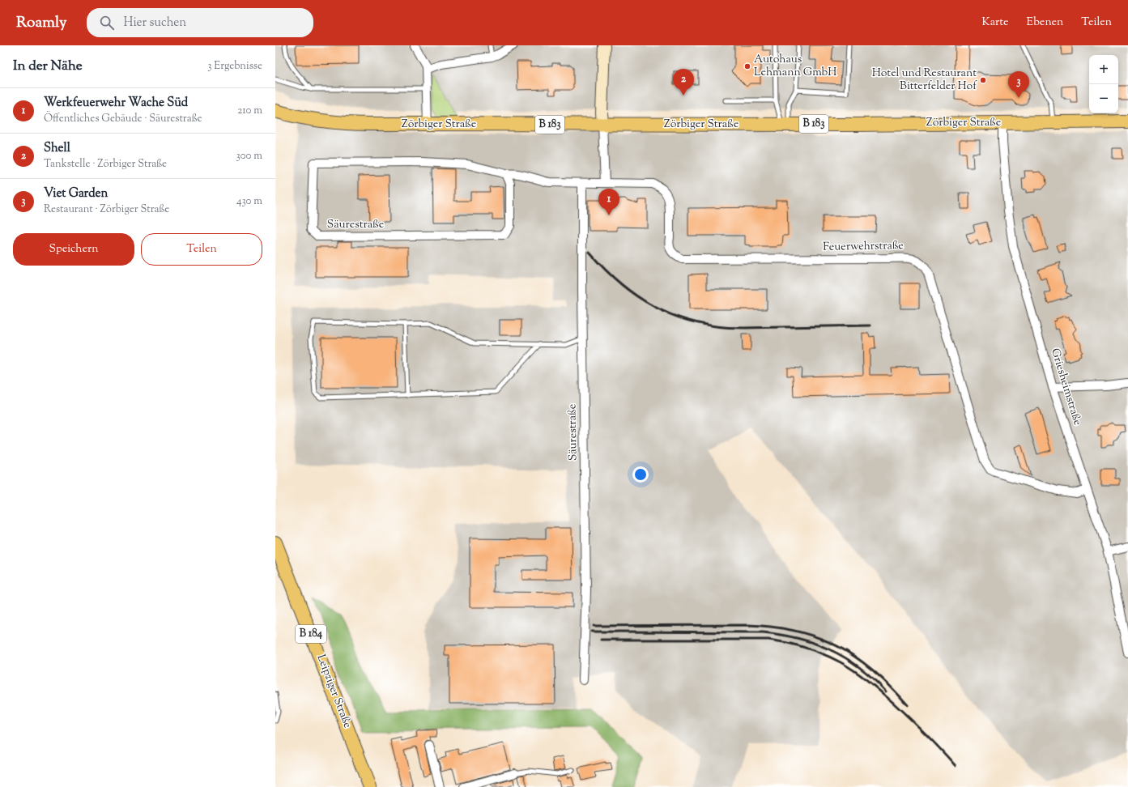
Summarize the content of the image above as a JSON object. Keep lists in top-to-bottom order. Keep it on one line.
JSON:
{"streets":{"main road":["Zörbiger Straße","B 183","B 184","Leipziger Straße"],"street":["Säurestraße","Feuerwehrstraße","Griesheimstraße"]},"crossings":[["Zörbiger Straße","Griesheimstraße"],["Säurestraße","Feuerwehrstraße"],["Feuerwehrstraße","Griesheimstraße"]],"places":["Autohaus Lehmann GmbH","Hotel und Restaurant Bitterfelder Hof"],"page":{"header":"Roamly","search":"Hier suchen","nav":["Karte","Ebenen","Teilen"],"heading":["In der Nähe","3 Ergebnisse"],"map_buttons":["+","−"],"pins":["2","3","1"],"list":[{"mark":"1","name":"Werkfeuerwehr Wache Süd","note":"Öffentliches Gebäude · Säurestraße","value":"210 m"},{"mark":"2","name":"Shell","note":"Tankstelle · Zörbiger Straße","value":"300 m"},{"mark":"3","name":"Viet Garden","note":"Restaurant · Zörbiger Straße","value":"430 m"}],"buttons":["Speichern","Teilen"]}}
